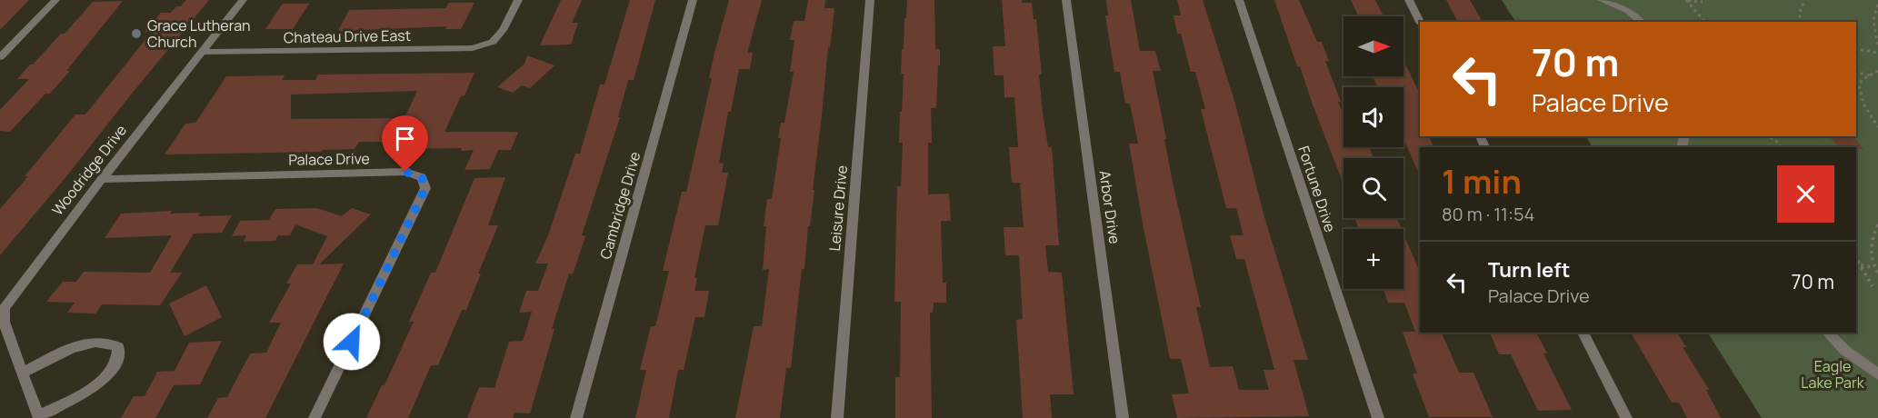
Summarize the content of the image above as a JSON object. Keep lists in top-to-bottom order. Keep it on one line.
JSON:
{"streets":{"street":["Chateau Drive East","Palace Drive","Woodridge Drive","Fortune Drive","Cambridge Drive","Arbor Drive","Leisure Drive"]},"crossings":[["Chateau Drive East","Woodridge Drive"],["Palace Drive","Woodridge Drive"]],"parks":["Eagle Lake Park"],"places":["Grace Lutheran Church"],"north":"right","page":{"map_buttons":"+","turn":["70 m","Palace Drive"],"heading":["1 min","80 m · 11:54"],"list":[{"name":"Turn left","note":"Palace Drive","value":"70 m"}]}}
